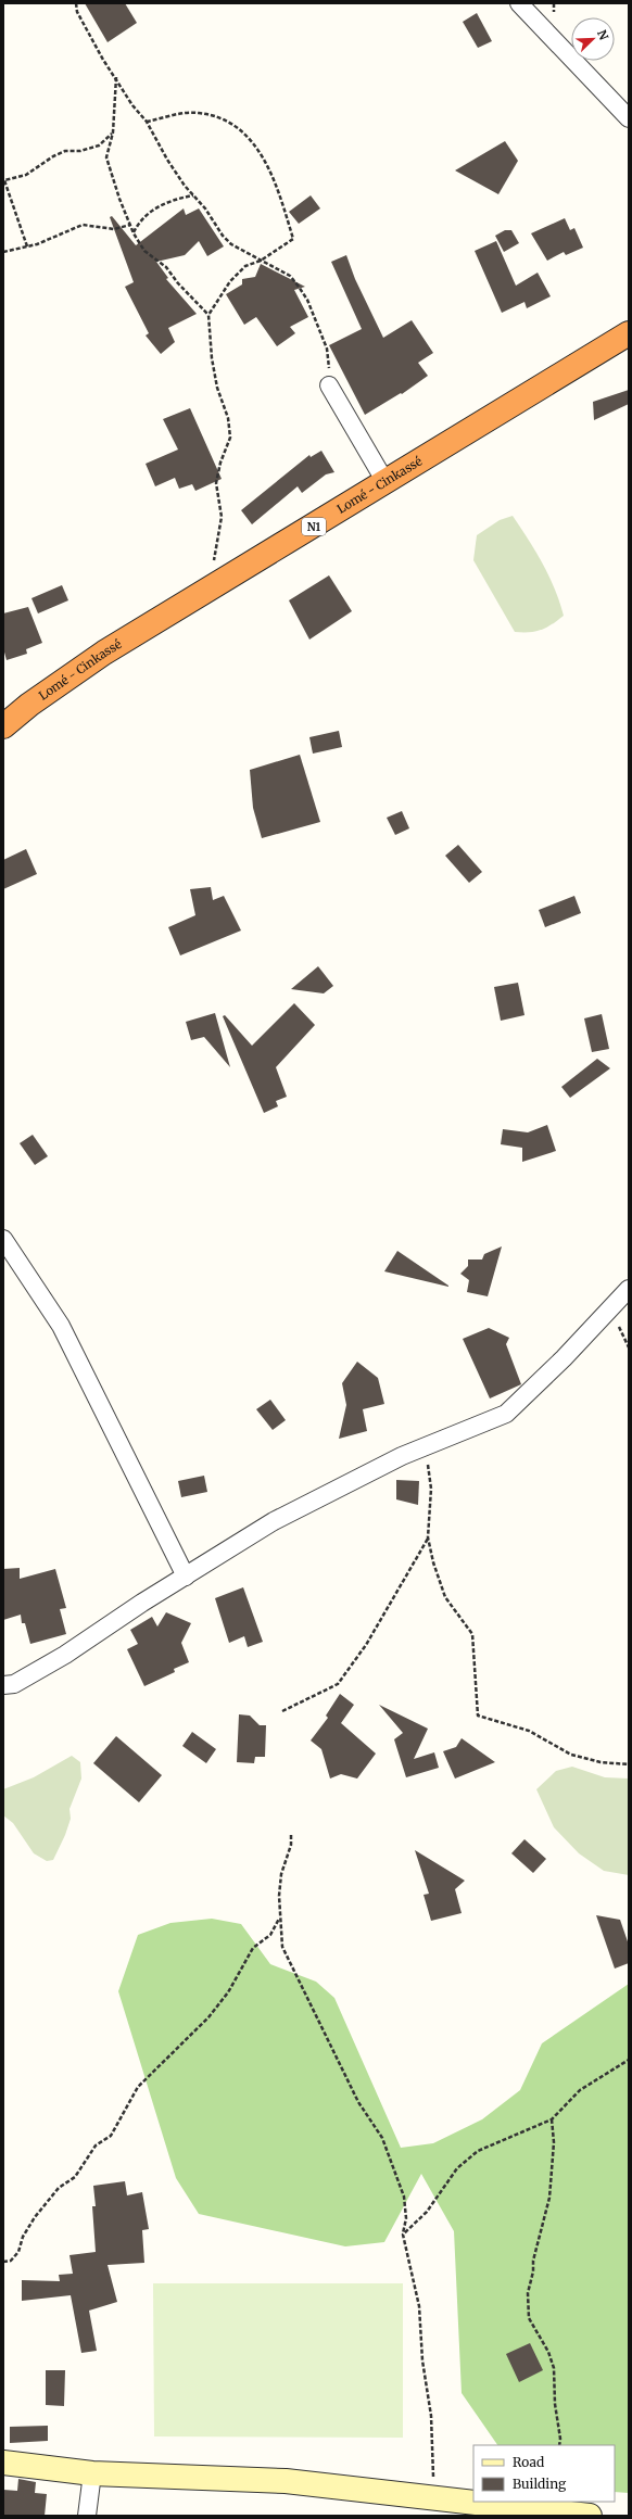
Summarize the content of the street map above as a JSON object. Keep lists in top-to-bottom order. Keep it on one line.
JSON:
{"streets":{"highway":["Lomé - Cinkassé","N1"]},"legend":["Road","Building"],"north":"top right"}
